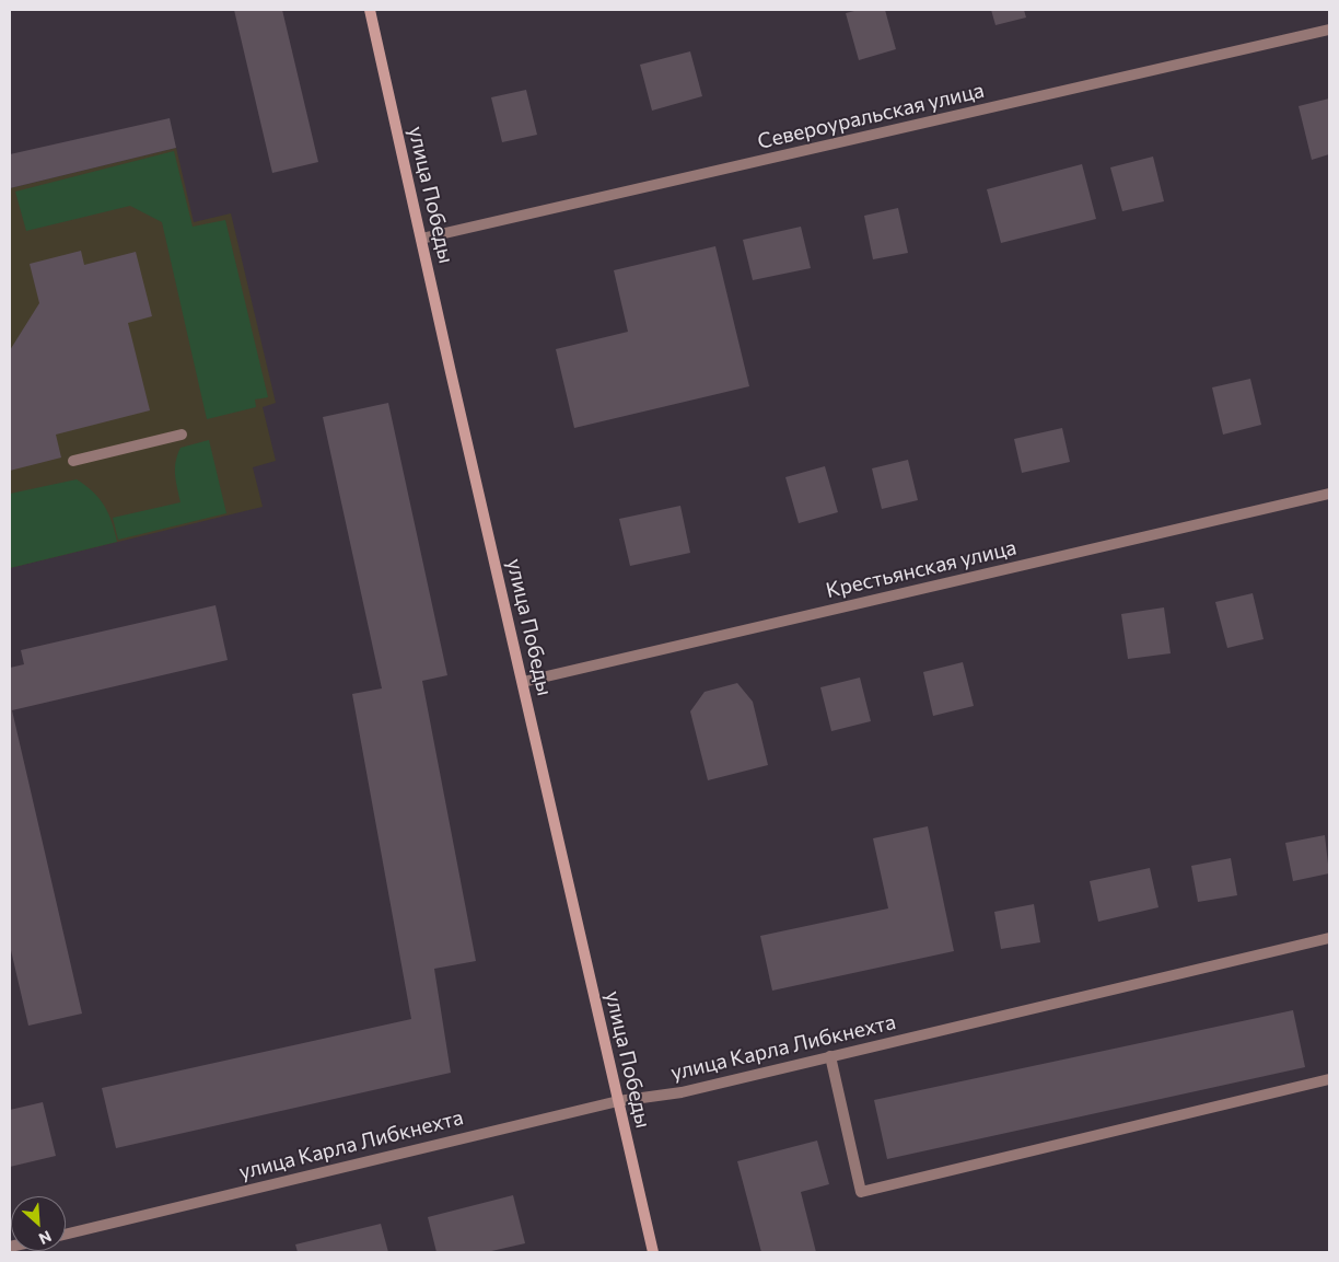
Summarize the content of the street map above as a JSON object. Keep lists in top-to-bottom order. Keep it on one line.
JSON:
{"streets":{"main road":["улица Победы"],"street":["Североуральская улица","Крестьянская улица","улица Карла Либкнехта"]},"crossings":[["Североуральская улица","улица Победы"],["улица Победы","Крестьянская улица"],["улица Победы","улица Карла Либкнехта"]],"north":"bottom right"}
